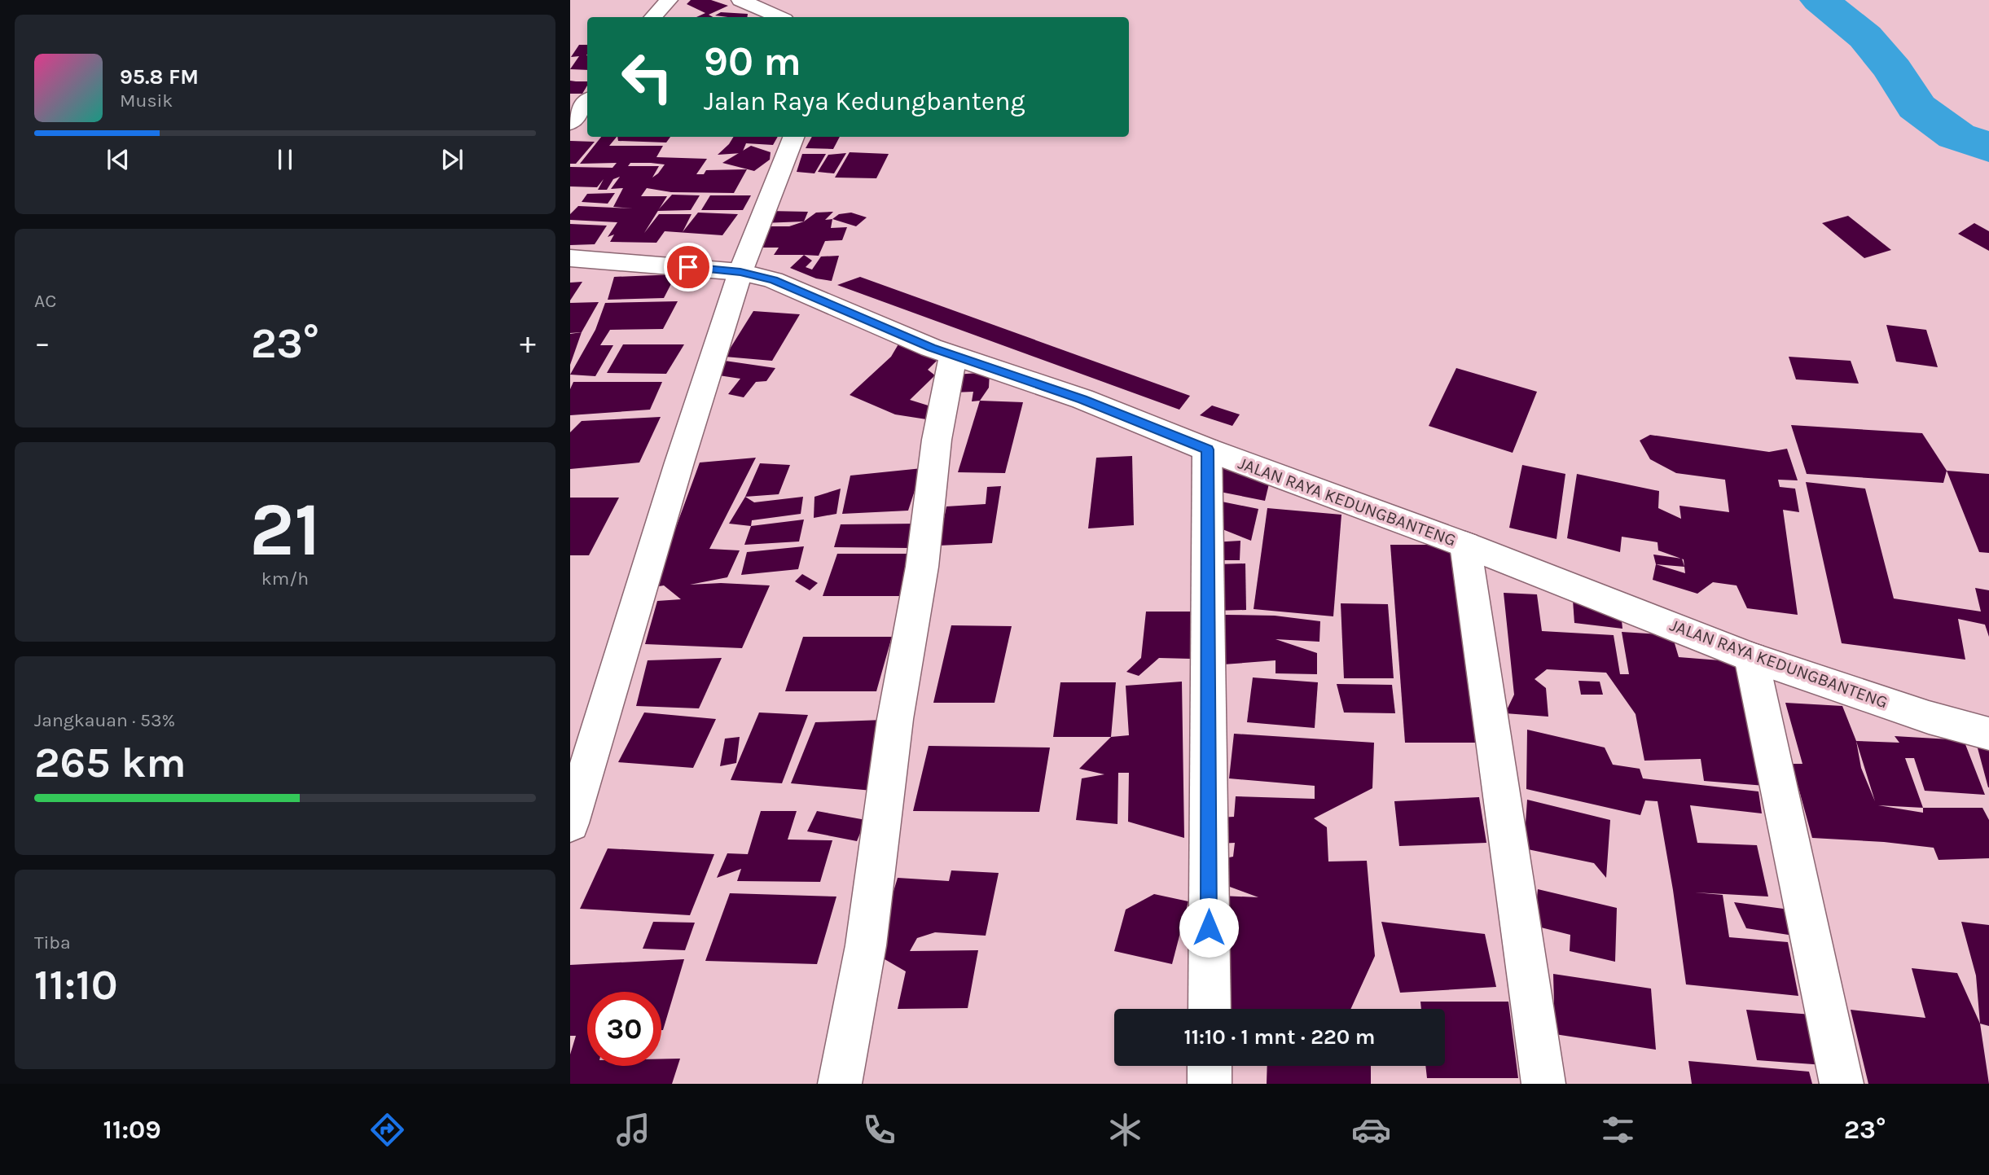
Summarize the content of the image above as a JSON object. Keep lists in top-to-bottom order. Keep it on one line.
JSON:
{"streets":{"street":["JALAN RAYA KEDUNGBANTENG"]},"page":{"turn":["90 m","Jalan Raya Kedungbanteng"],"song":["95.8 FM","Musik"],"tile":["AC",["21","km/h"],["Jangkauan · 53%","265 km"],["Tiba","11:10"]],"heat":["−","23°","+"],"limit":"30","trip":"11:10 · 1 mnt · 220 m","tabs":["11:09","23°"]}}
